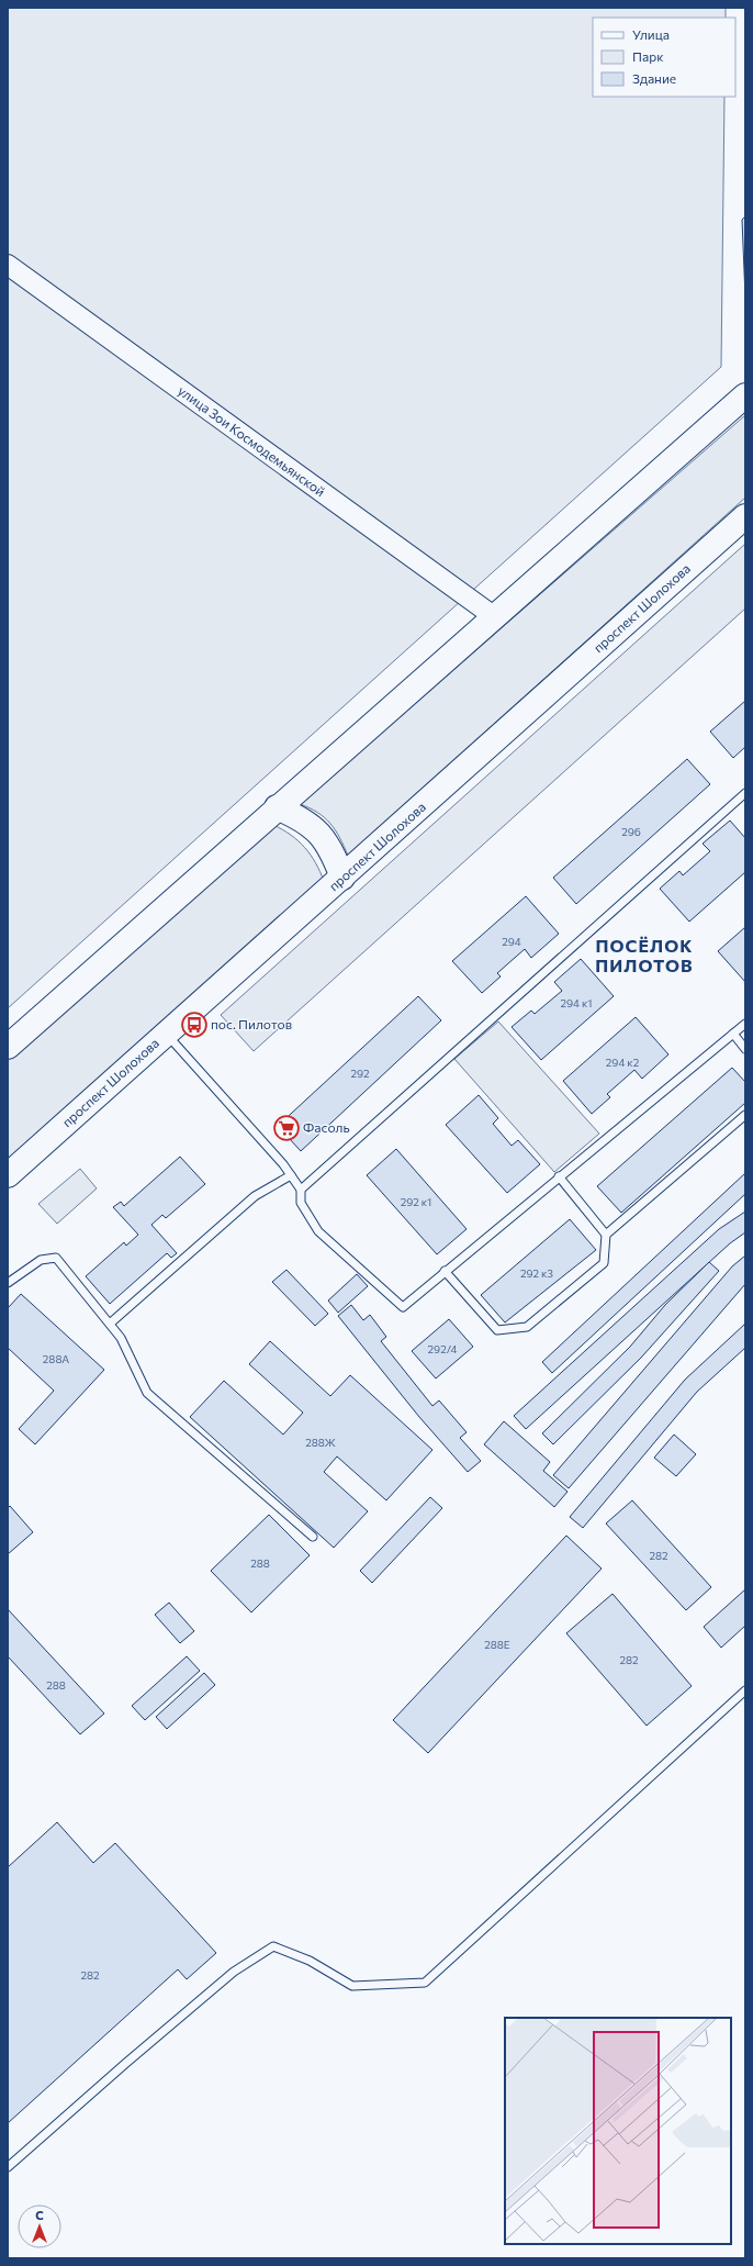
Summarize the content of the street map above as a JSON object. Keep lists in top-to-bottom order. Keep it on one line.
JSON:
{"streets":{"main road":["проспект Шолохова"],"street":["улица Зои Космодемьянской"]},"districts":["ПОСЁЛОК ПИЛОТОВ"],"places":{"bus stop":["пос. Пилотов"],"supermarket":["Фасоль"]},"house_numbers":["296","294","294 к1","294 к2","292","292 к1","292 к3","292/4","288А","288Ж","282","288","288Е","282","288","282"],"legend":["Улица","Парк","Здание"],"north":"top"}
